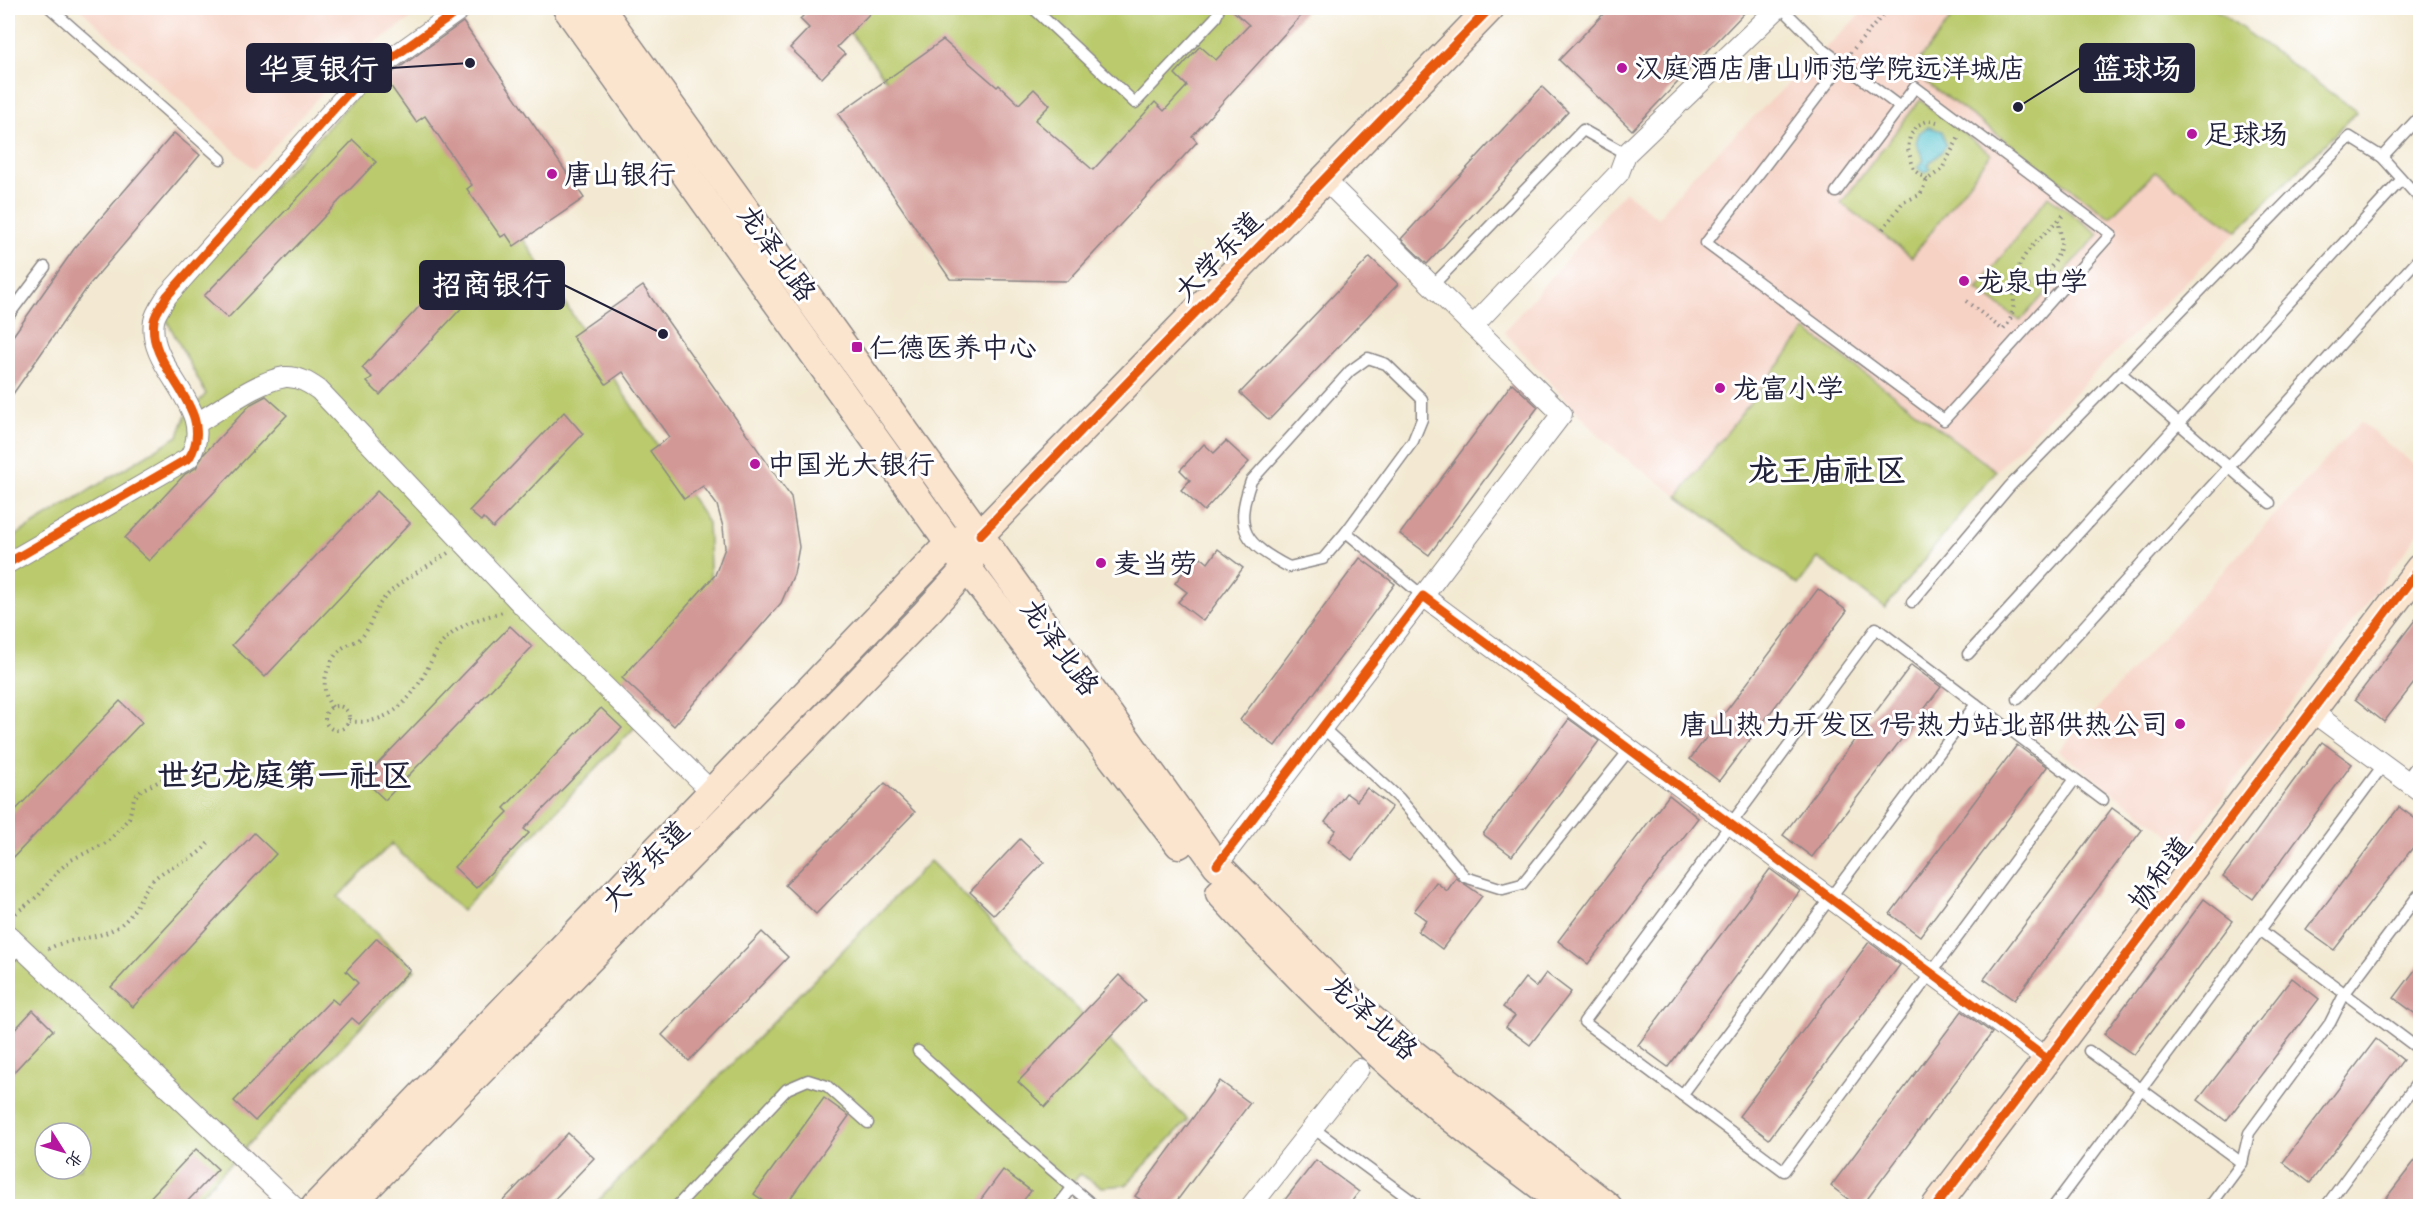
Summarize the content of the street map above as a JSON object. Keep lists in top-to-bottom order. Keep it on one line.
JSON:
{"streets":{"main road":["龙泽北路","大学东道","协和道"]},"crossings":[["龙泽北路","大学东道"]],"districts":["龙王庙社区","世纪龙庭第一社区"],"places":{"other":["华夏银行","汉庭酒店唐山师范学院远洋城店","篮球场","足球场","唐山银行","龙泉中学","招商银行","龙富小学","中国光大银行","麦当劳","唐山热力开发区1号热力站北部供热公司"],"transit":["仁德医养中心"]},"north":"bottom right"}
